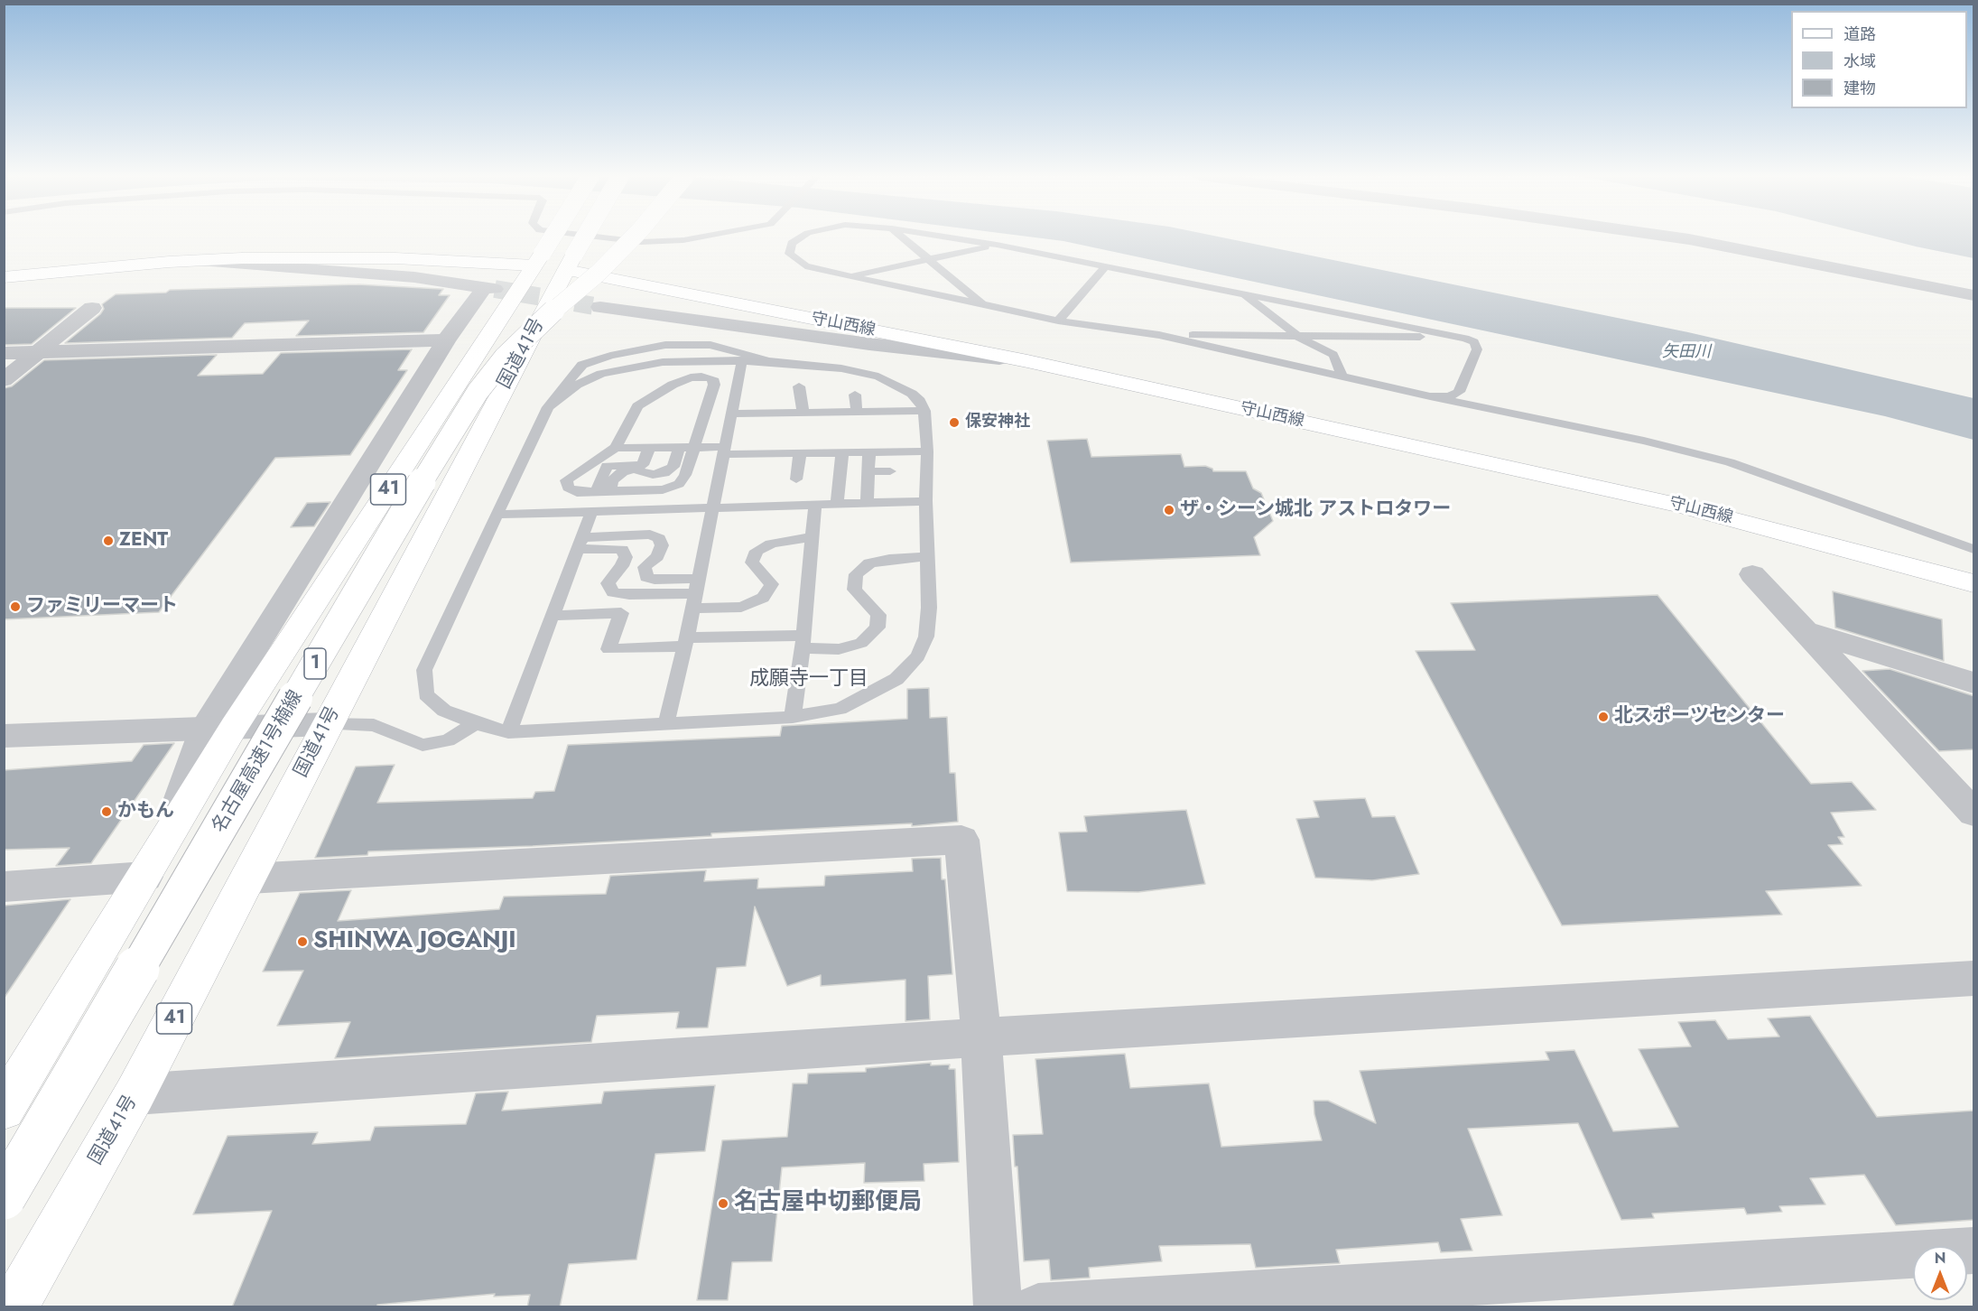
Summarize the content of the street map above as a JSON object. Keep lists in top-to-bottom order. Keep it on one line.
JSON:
{"streets":{"main road":["守山西線","国道41号","41","1","名古屋高速1号楠線"]},"crossings":[["守山西線","国道41号"]],"districts":["成願寺一丁目"],"water":["矢田川"],"places":["保安神社","ザ・シーン城北 アストロタワー","ZENT","ファミリーマート","北スポーツセンター","かもん","SHINWA JOGANJI","名古屋中切郵便局"],"legend":["道路","水域","建物"],"north":"top"}
